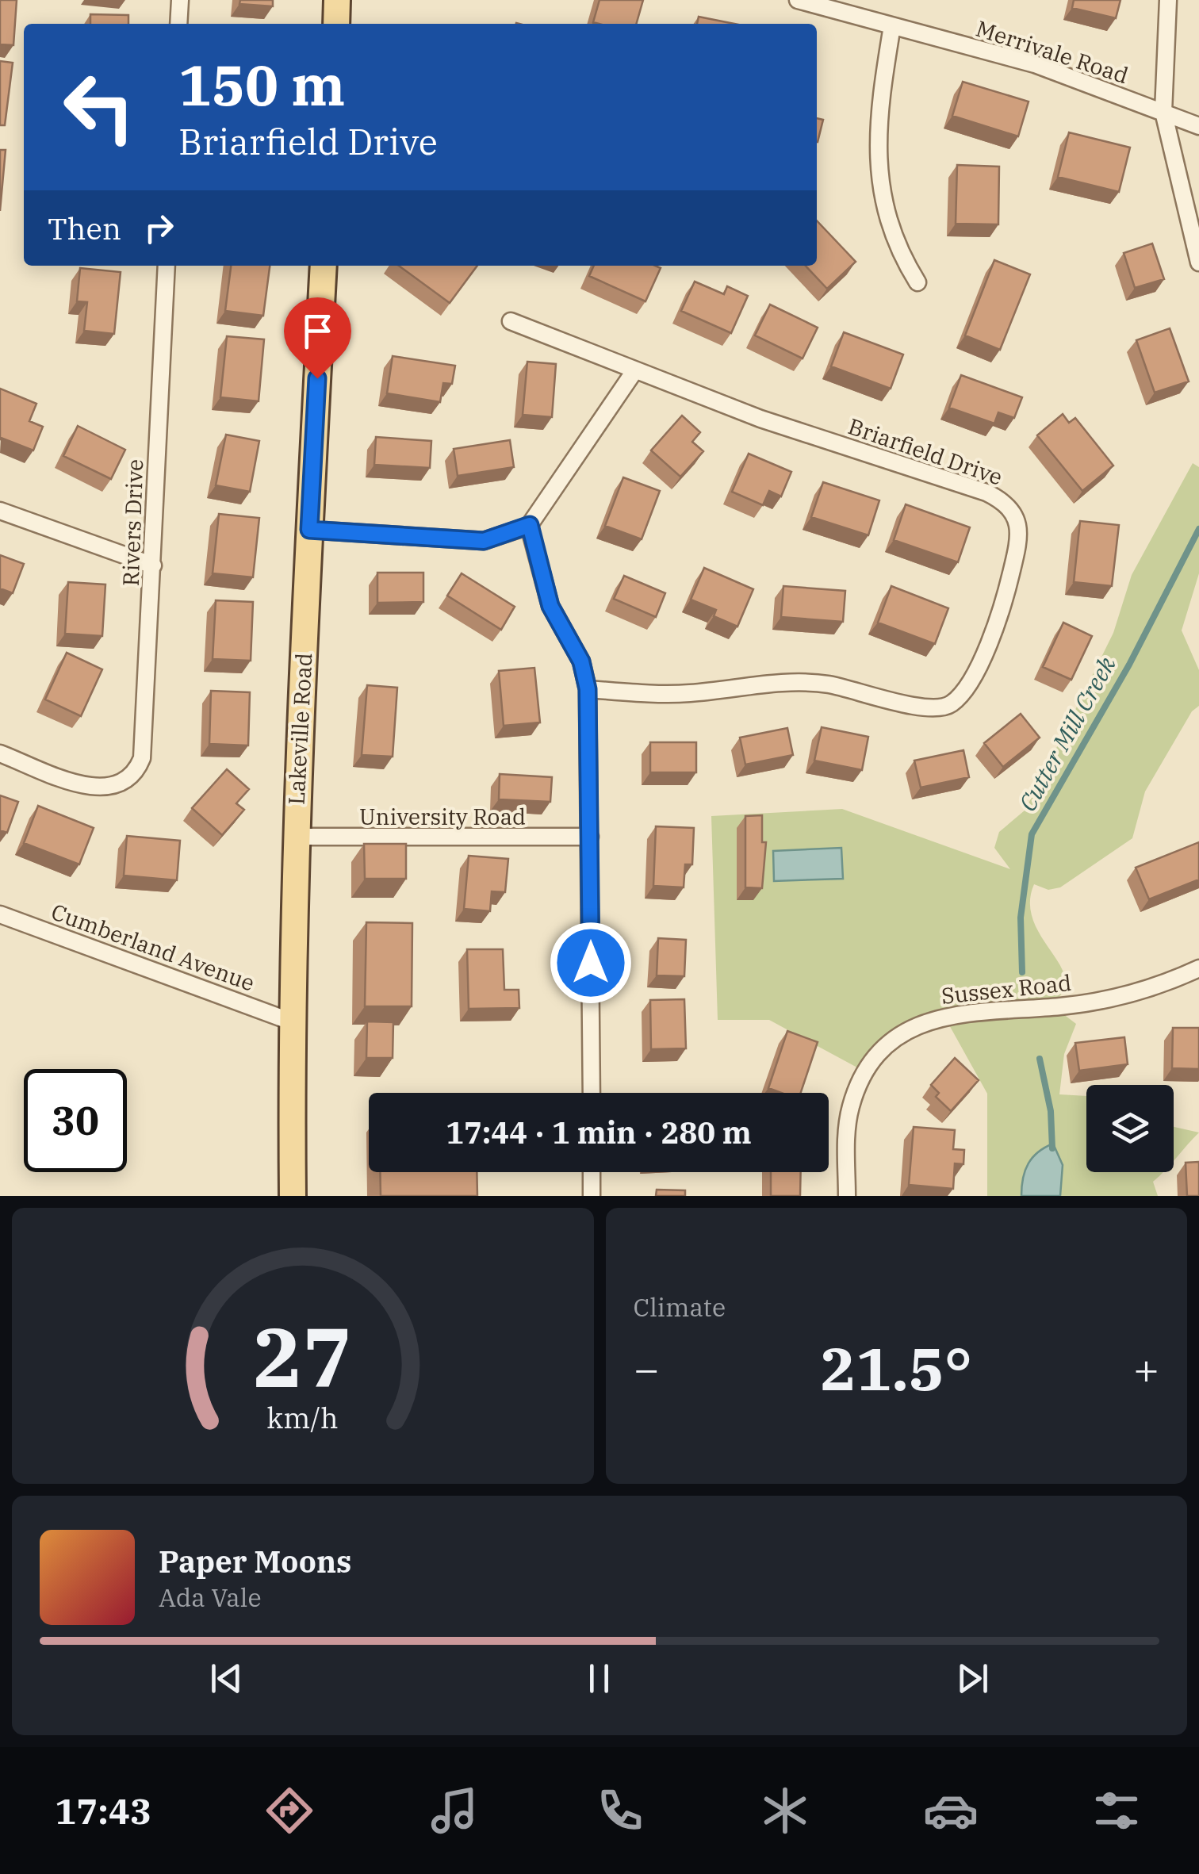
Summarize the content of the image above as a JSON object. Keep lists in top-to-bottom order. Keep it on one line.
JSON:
{"streets":{"main road":["Lakeville Road"],"street":["Merrivale Road","Briarfield Drive","Rivers Drive","University Road","Cumberland Avenue","Sussex Road"]},"crossings":[["Lakeville Road","University Road"],["Lakeville Road","Cumberland Avenue"]],"water":["Cutter Mill Creek"],"page":{"turn":["150 m","Briarfield Drive"],"then":"Then","limit":"30","trip":"17:44 · 1 min · 280 m","tile":"Climate","heat":["−","21.5°","+"],"song":["Paper Moons","Ada Vale"],"tabs":"17:43","gauge":["27","km/h"]}}
